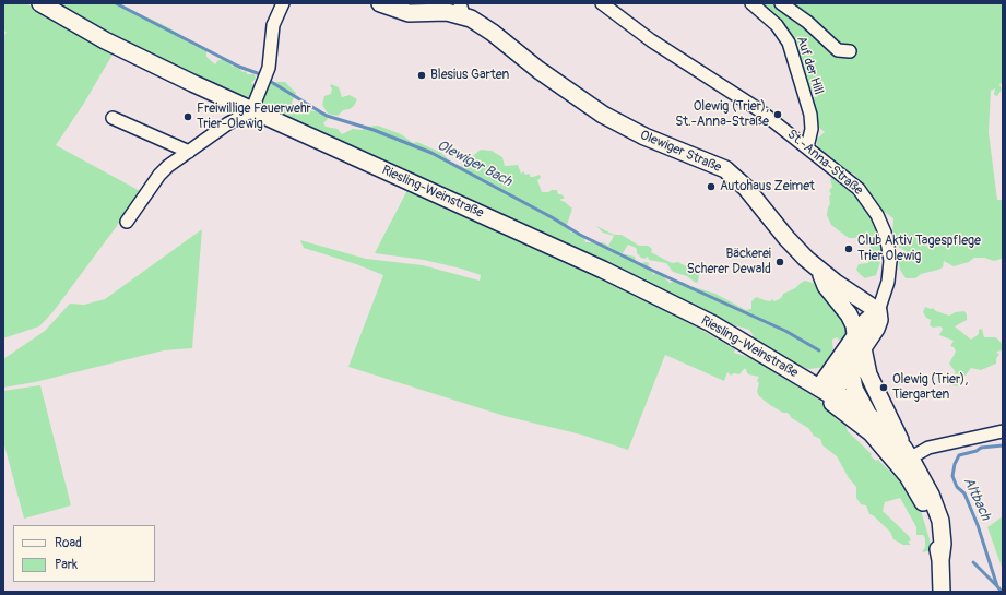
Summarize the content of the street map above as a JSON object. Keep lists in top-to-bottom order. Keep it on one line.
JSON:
{"streets":{"main road":["Olewiger Straße","Riesling-Weinstraße"],"street":["Auf der Hill","St.-Anna-Straße"]},"crossings":[["Auf der Hill","St.-Anna-Straße"],["Olewiger Straße","St.-Anna-Straße"]],"water":["Olewiger Bach","Altbach"],"places":["Blesius Garten","Olewig (Trier), St.-Anna-Straße","Freiwillige Feuerwehr Trier-Olewig","Autohaus Zeimet","Club Aktiv Tagespflege Trier Olewig","Bäckerei Scherer Dewald","Olewig (Trier), Tiergarten"],"legend":["Road","Park"]}
